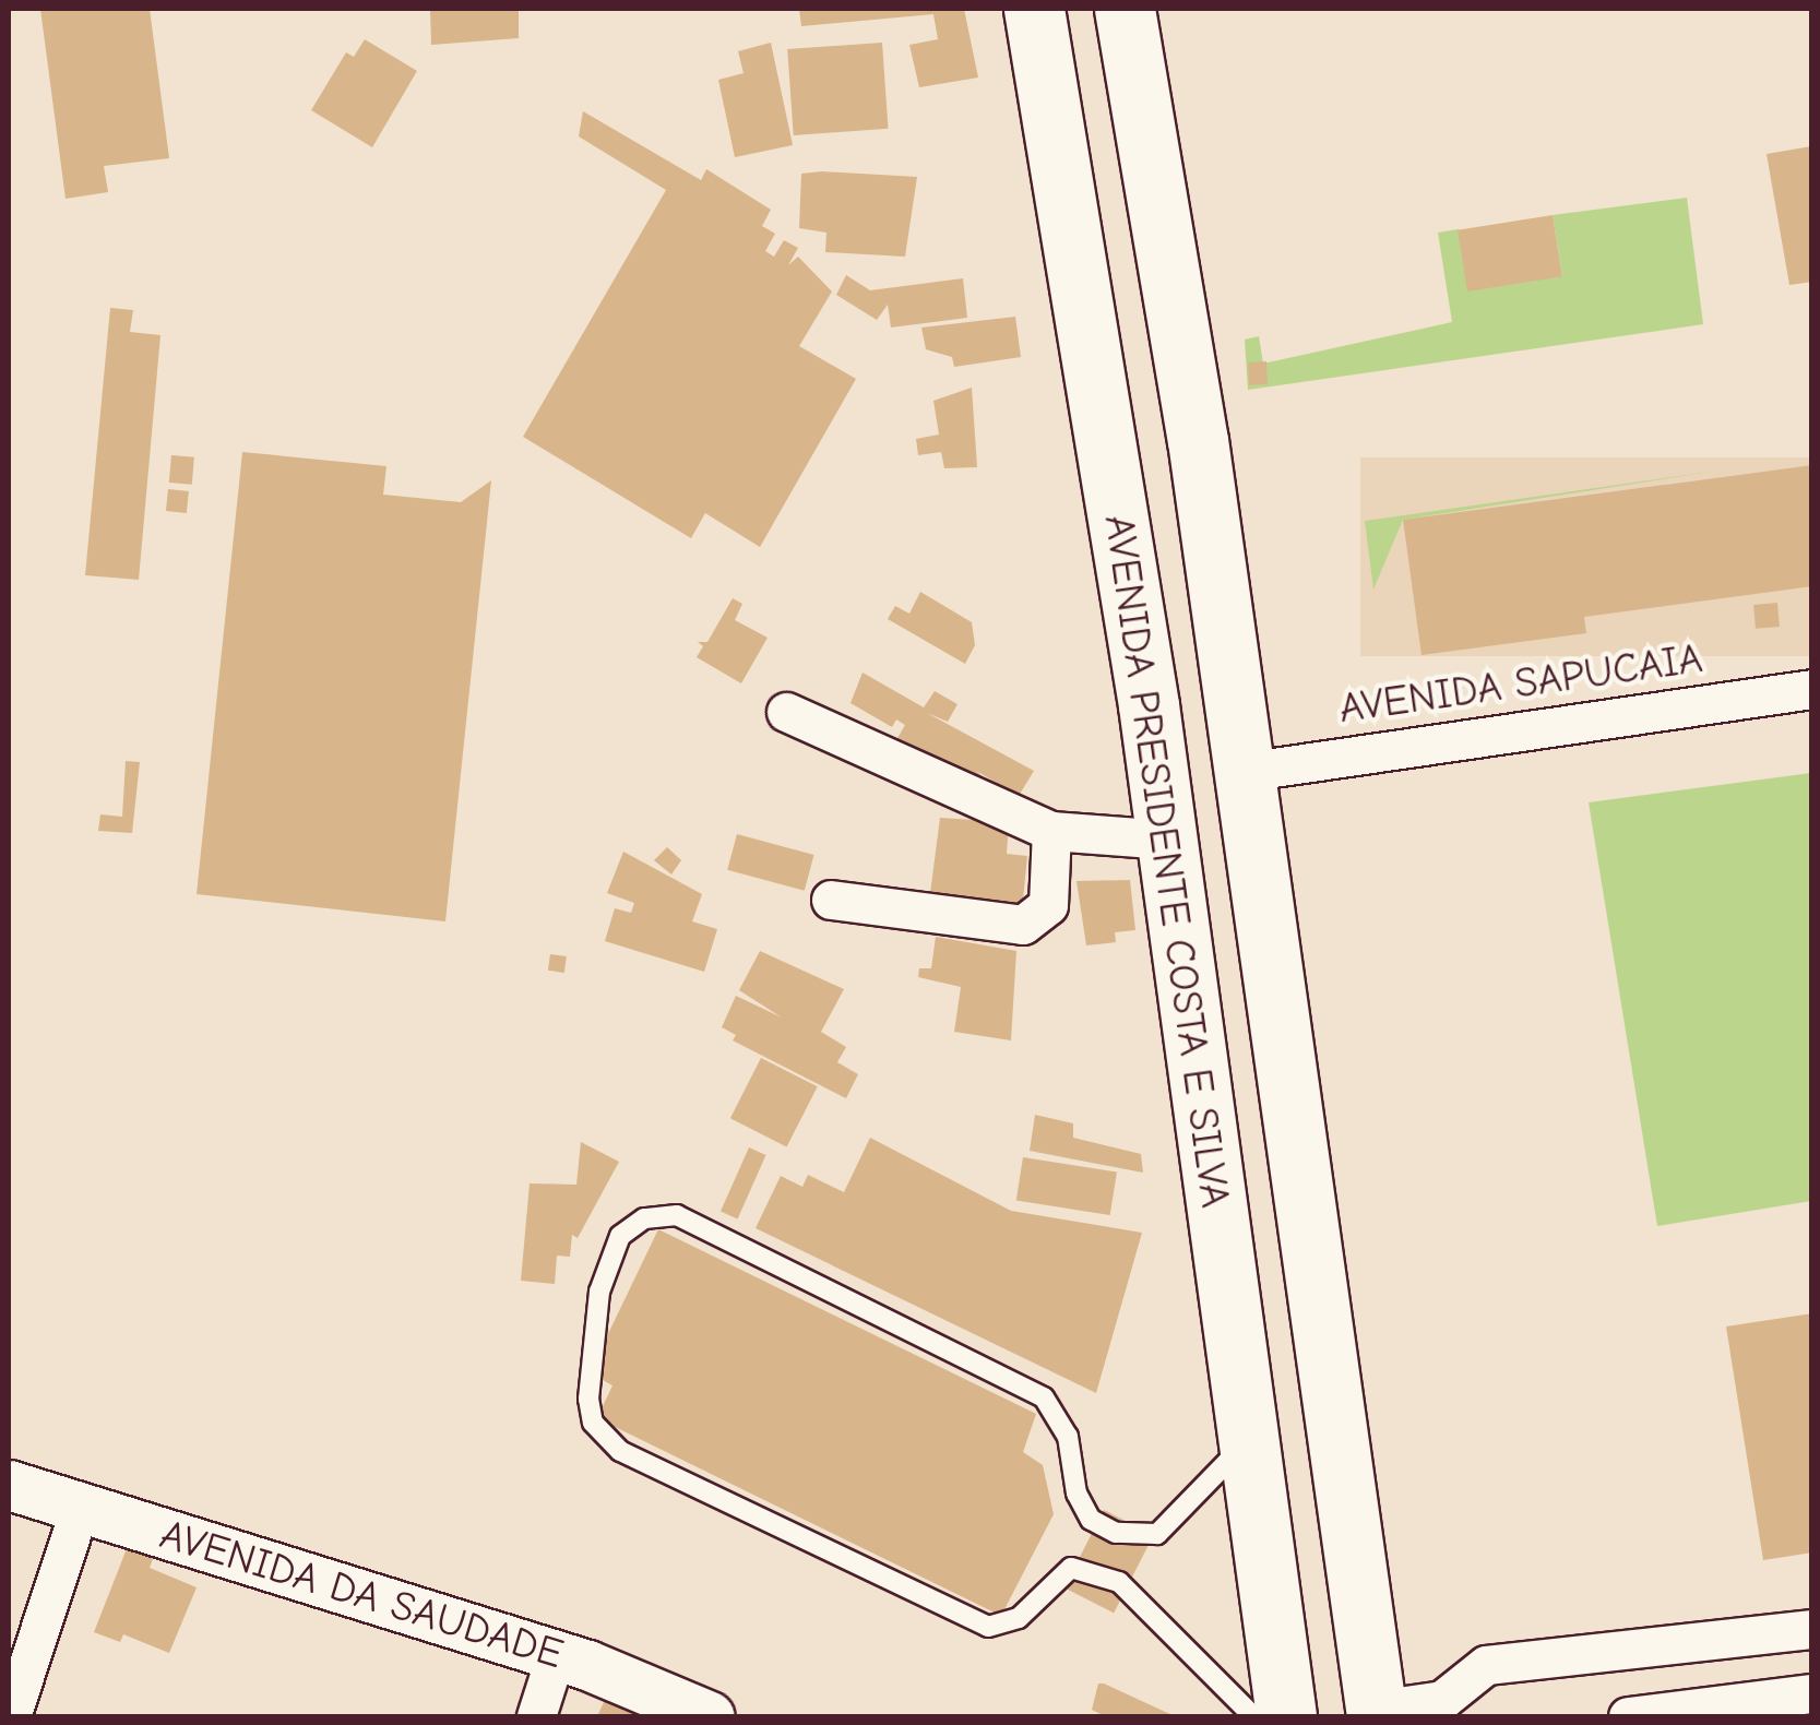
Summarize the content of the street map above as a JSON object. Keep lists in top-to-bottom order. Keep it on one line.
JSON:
{"streets":{"main road":["AVENIDA PRESIDENTE COSTA E SILVA"],"street":["AVENIDA SAPUCAIA","AVENIDA DA SAUDADE"]}}
